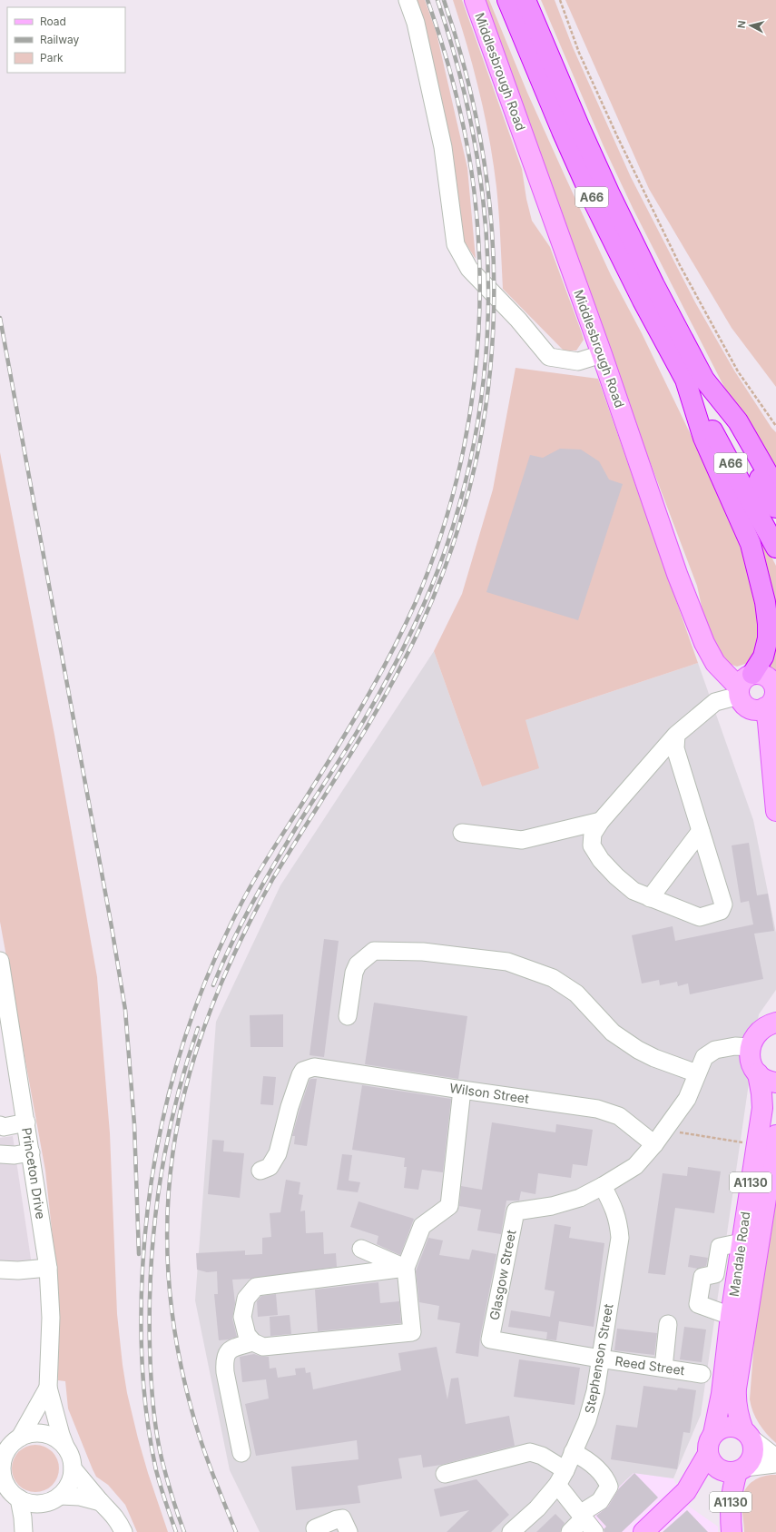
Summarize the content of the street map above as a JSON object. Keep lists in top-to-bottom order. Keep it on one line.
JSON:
{"streets":{"highway":["A66"],"main road":["Middlesbrough Road","A1130","Mandale Road"],"street":["Wilson Street","Princeton Drive","Glasgow Street","Stephenson Street","Reed Street"]},"crossings":[["Middlesbrough Road","A66"],["A1130","Mandale Road"],["Glasgow Street","Stephenson Street"],["Glasgow Street","Reed Street"],["Stephenson Street","Reed Street"]],"legend":["Road","Railway","Park"],"north":"left"}
